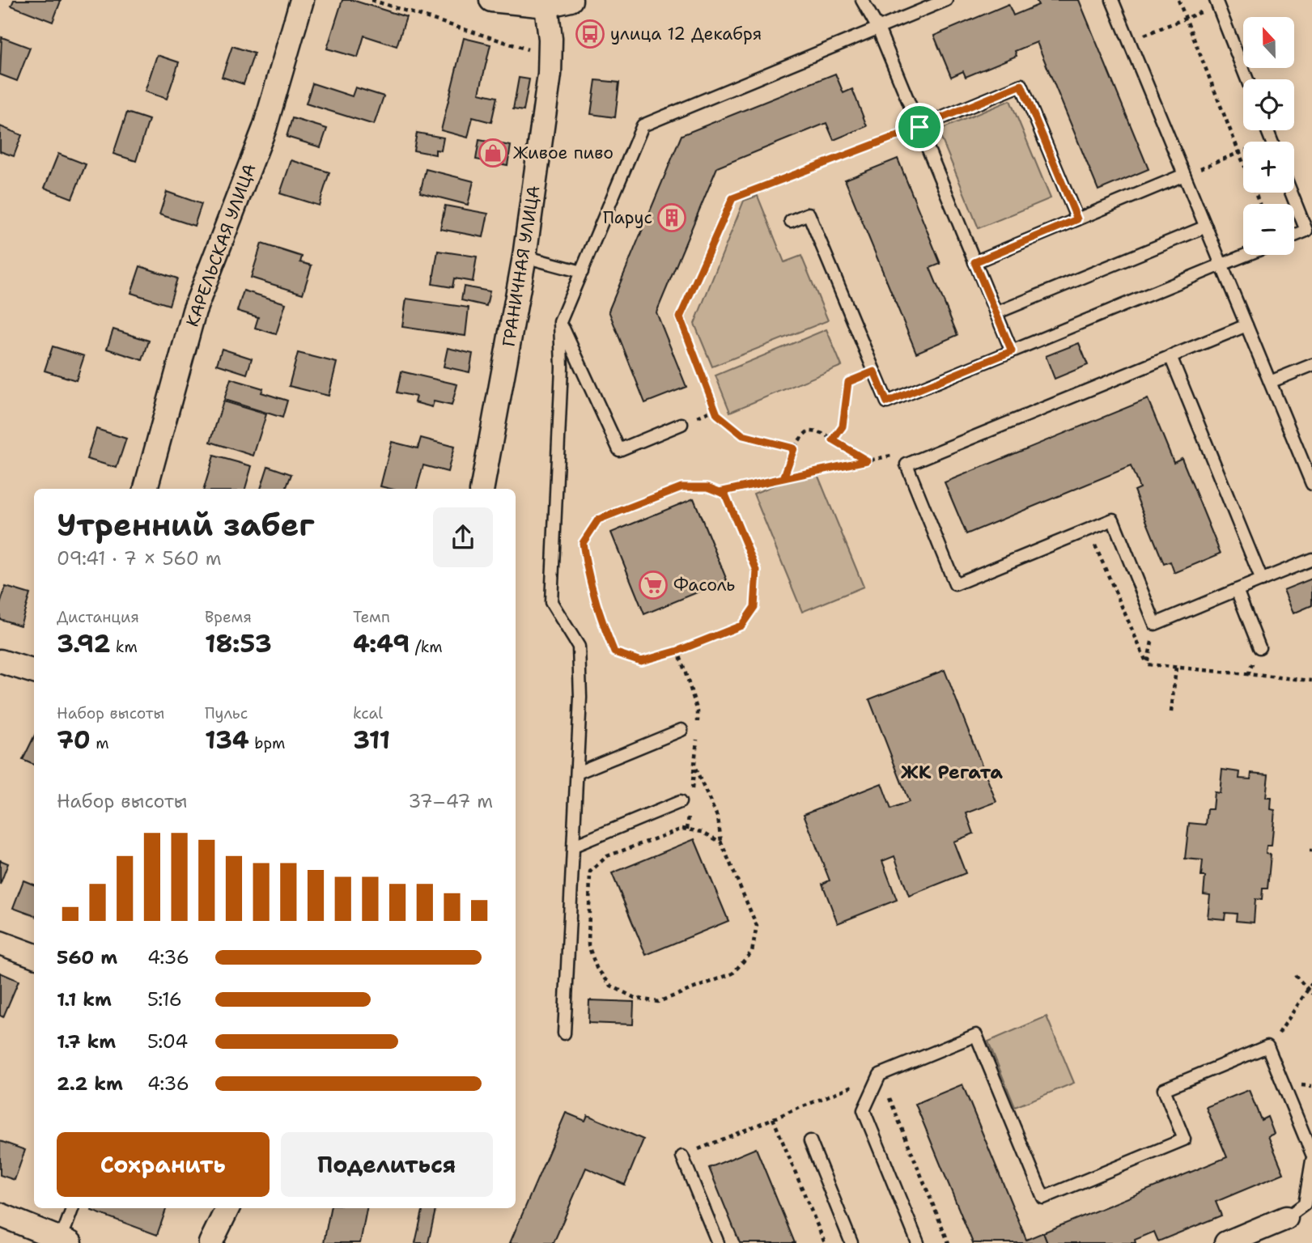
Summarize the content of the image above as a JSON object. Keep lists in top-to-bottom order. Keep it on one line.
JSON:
{"streets":{"street":["КАРЕЛЬСКАЯ УЛИЦА","ГРАНИЧНАЯ УЛИЦА"]},"districts":["ЖК Регата"],"places":{"bus stop":["улица 12 Декабря"],"shop":["Живое пиво"],"building":["Парус"],"supermarket":["Фасоль"]},"north":"top","page":{"map_buttons":["+","−"],"heading":["Утренний забег","09:41 · 7 × 560 m"],"stats":[["Дистанция","3.92 km"],["Время","18:53"],["Темп","4:49 /km"],["Набор высоты","70 m"],["Пульс","134 bpm"],["kcal","311"]],"chart":["Набор высоты","37–47 m"],"list":[{"name":"560 m","note":"4:36"},{"name":"1.1 km","note":"5:16"},{"name":"1.7 km","note":"5:04"},{"name":"2.2 km","note":"4:36"}],"buttons":["Сохранить","Поделиться"]}}
